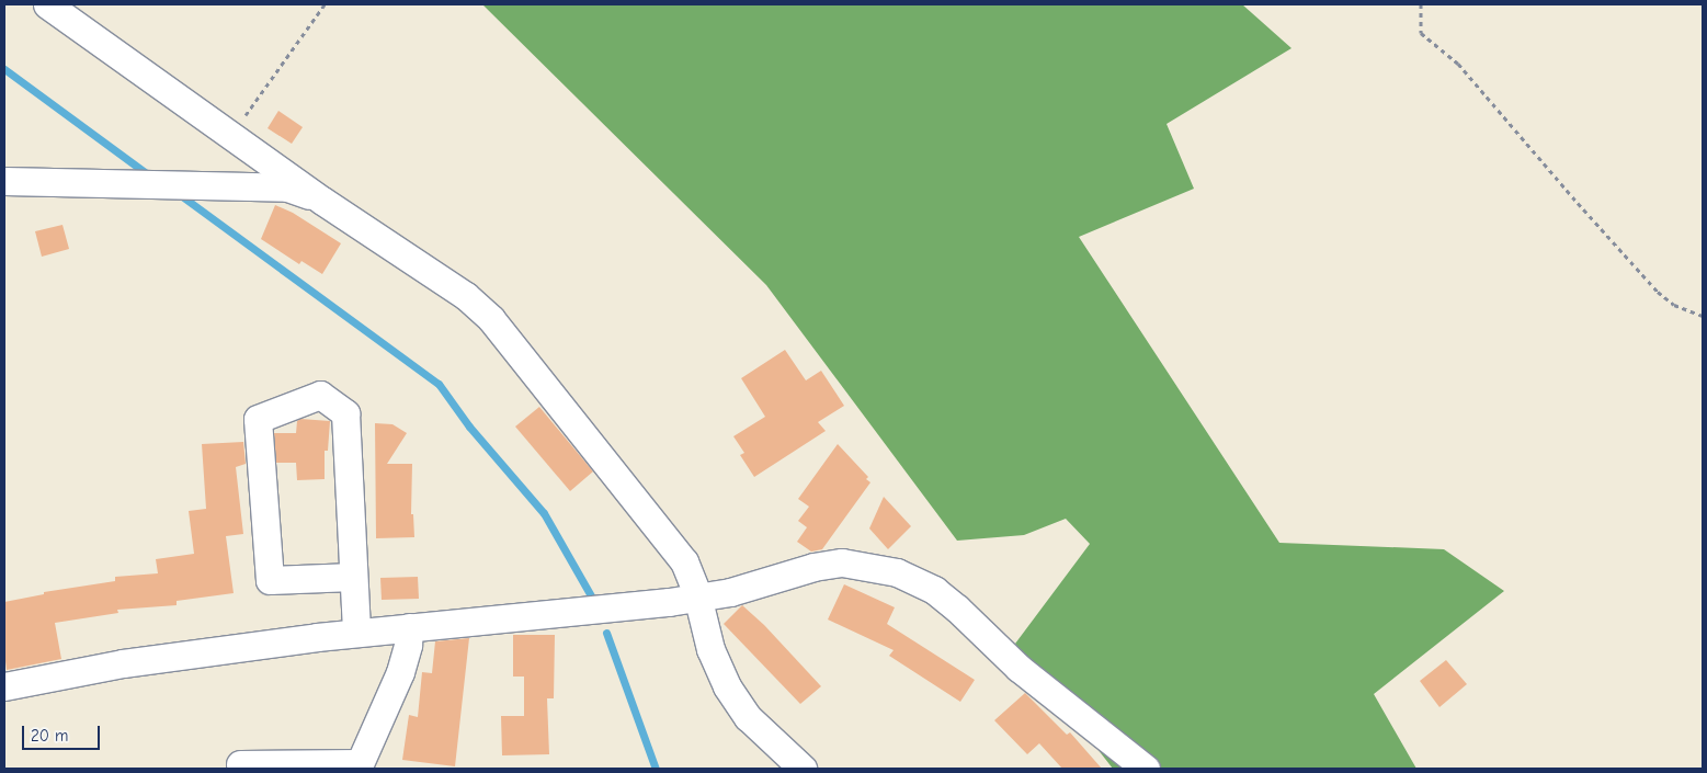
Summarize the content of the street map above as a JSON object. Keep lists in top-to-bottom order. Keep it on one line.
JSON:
{"scale_bar":"20 m"}
